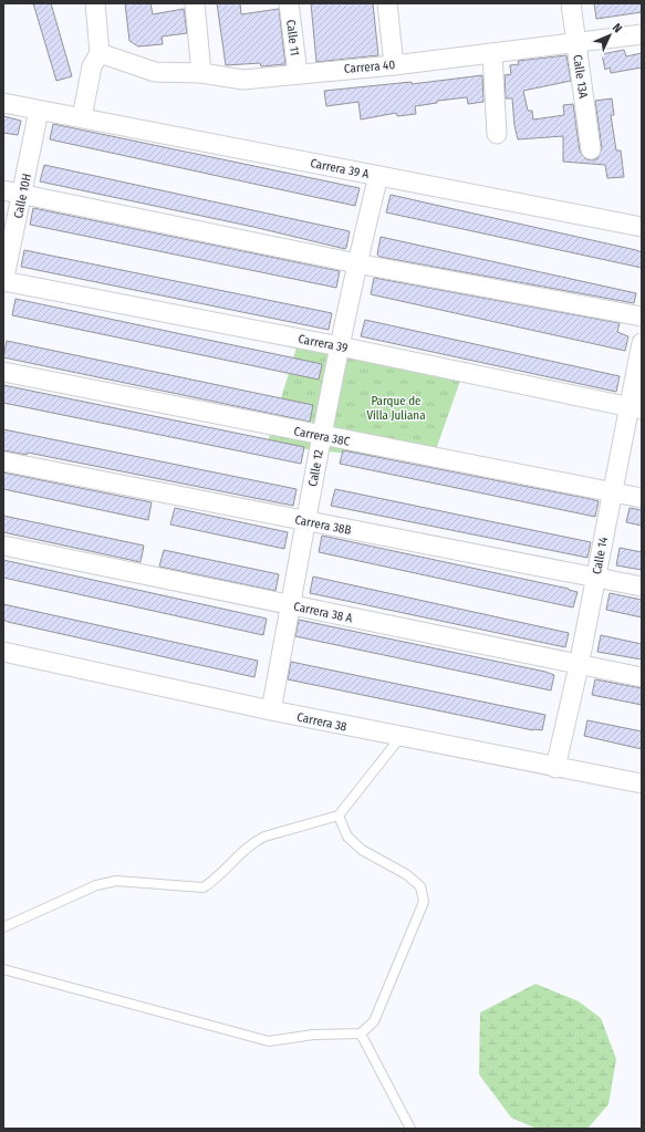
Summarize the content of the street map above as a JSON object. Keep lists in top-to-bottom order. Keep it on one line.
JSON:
{"streets":{"street":["Calle 11","Carrera 40","Calle 13A","Carrera 39 A","Calle 10H","Carrera 39","Carrera 38C","Calle 12","Carrera 38B","Calle 14","Carrera 38 A","Carrera 38"]},"crossings":[["Calle 11","Carrera 40"],["Carrera 40","Calle 13A"],["Carrera 39 A","Calle 10H"],["Carrera 39 A","Calle 12"],["Calle 10H","Carrera 39"],["Carrera 39","Calle 12"],["Carrera 39","Calle 14"],["Carrera 38C","Calle 12"],["Carrera 38C","Calle 14"],["Calle 12","Carrera 38B"],["Calle 12","Carrera 38 A"],["Calle 12","Carrera 38"],["Carrera 38B","Calle 14"],["Calle 14","Carrera 38 A"],["Calle 14","Carrera 38"]],"parks":["Parque de Villa Juliana"],"north":"top right"}
